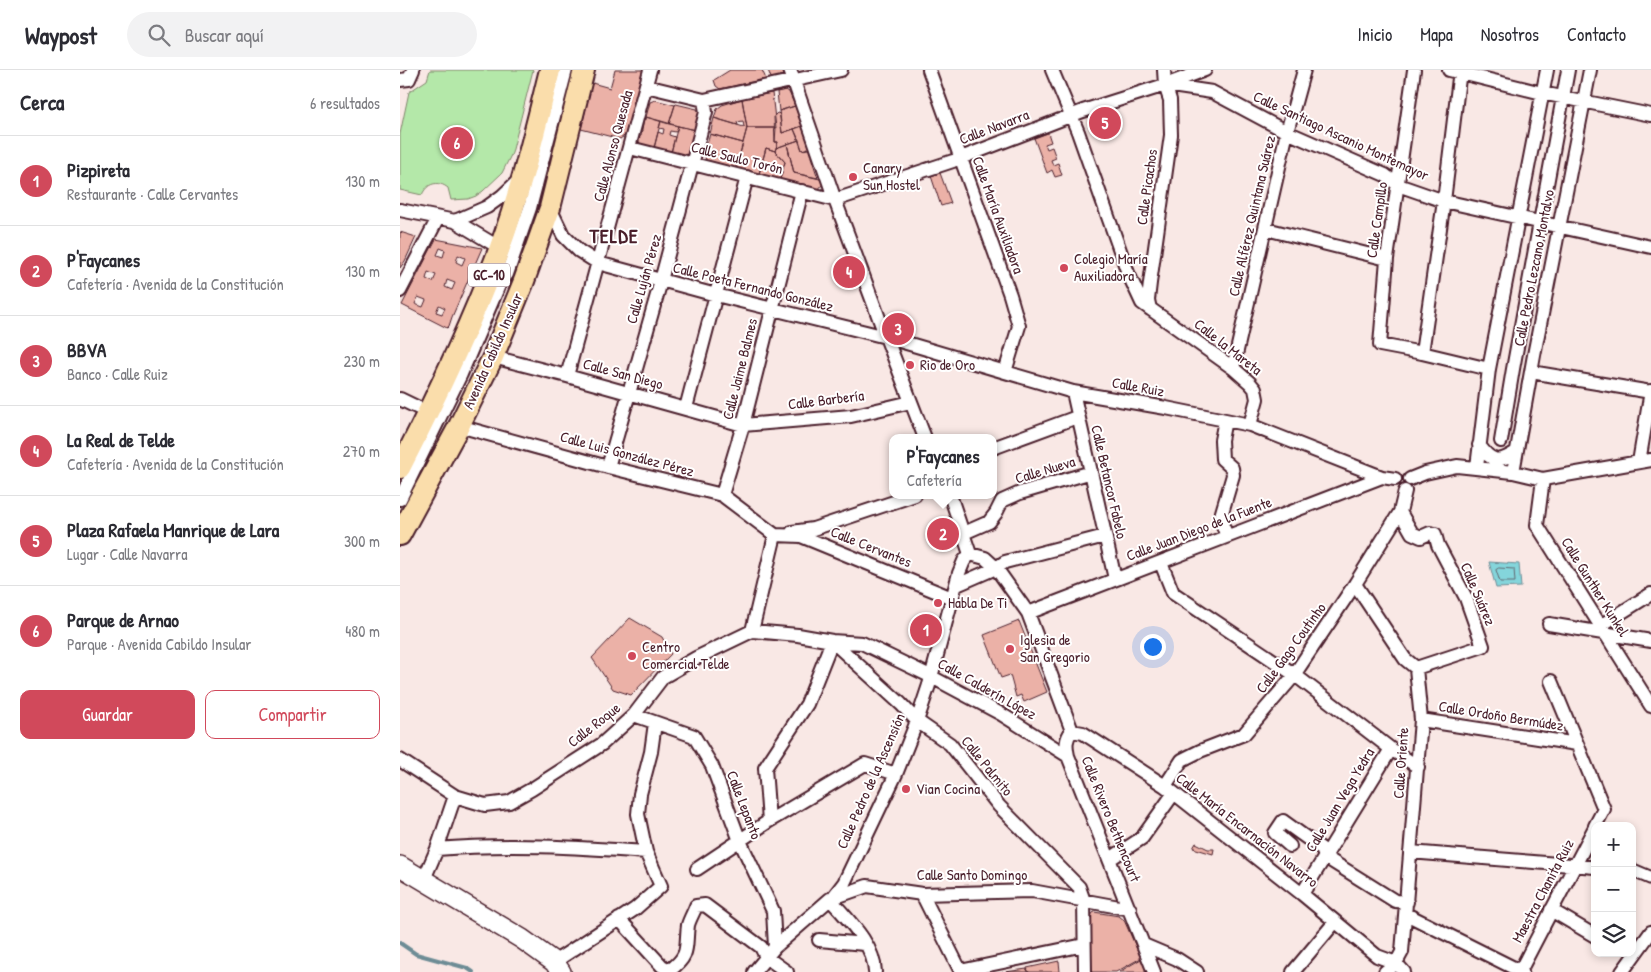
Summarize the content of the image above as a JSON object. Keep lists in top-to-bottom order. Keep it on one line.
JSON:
{"streets":{"main road":["GC-10","Avenida Cabildo Insular"],"street":["Calle Navarra","Calle Santiago Ascanio Montemayor","Calle Alonso Quesada","Calle Saulo Torón","Calle Picachos","Calle María Auxiliadora","Calle Alférez Quintana Suárez","Calle Campillo","Calle Pedro Lezcano Montalvo","Calle Luján Pérez","Calle Poeta Fernando González","Calle la Mareta","Calle Jaime Balmes","Calle San Diego","Calle Ruiz","Calle Barbería","Calle Luis González Pérez","Calle Nueva","Calle Betancor Fabelo","Calle Juan Diego de la Fuente","Calle Cervantes","Calle Gunther Kunkel","Calle Suárez","Calle Gago Coutinho","Calle Calderín López","Calle Ordoño Bermúdez","Calle Roque","Calle Oriente","Calle Palmito","Calle Pedro de la Ascensión","Calle Juan Vega Yedra","Calle Lepanto","Calle Rivero Bethencourt","Calle María Encarnación Navarro","Calle Santo Domingo","Maestra Chanita Ruiz"]},"crossings":[["Calle Navarra","Calle Santiago Ascanio Montemayor"],["Calle Navarra","Calle Saulo Torón"],["Calle Navarra","Calle Picachos"],["Calle Navarra","Calle María Auxiliadora"],["Calle Navarra","Calle la Mareta"],["Calle Santiago Ascanio Montemayor","Calle Picachos"],["Calle Santiago Ascanio Montemayor","Calle Alférez Quintana Suárez"],["Calle Santiago Ascanio Montemayor","Calle Campillo"],["Calle Santiago Ascanio Montemayor","Calle Pedro Lezcano Montalvo"],["Calle Alonso Quesada","Calle Saulo Torón"],["Calle Alonso Quesada","Calle Poeta Fernando González"],["Calle Alonso Quesada","Calle San Diego"],["Calle Saulo Torón","Calle Luján Pérez"],["Calle Saulo Torón","Calle Jaime Balmes"],["Calle Picachos","Calle la Mareta"],["Calle María Auxiliadora","Calle Ruiz"],["Calle Alférez Quintana Suárez","Calle la Mareta"],["Calle Luján Pérez","Calle Poeta Fernando González"],["Calle Luján Pérez","Calle San Diego"],["Calle Luján Pérez","Calle Luis González Pérez"],["Calle Poeta Fernando González","Avenida Cabildo Insular"],["Calle Poeta Fernando González","Calle Jaime Balmes"],["Calle Poeta Fernando González","Calle Ruiz"],["Calle la Mareta","Calle Ruiz"],["Avenida Cabildo Insular","Calle San Diego"],["Avenida Cabildo Insular","Calle Luis González Pérez"],["Calle Jaime Balmes","Calle San Diego"],["Calle Jaime Balmes","Calle Barbería"],["Calle Jaime Balmes","Calle Luis González Pérez"],["Calle San Diego","Calle Barbería"],["Calle Ruiz","Calle Betancor Fabelo"],["Calle Ruiz","Calle Juan Diego de la Fuente"],["Calle Luis González Pérez","Calle Cervantes"],["Calle Nueva","Calle Betancor Fabelo"],["Calle Betancor Fabelo","Calle Juan Diego de la Fuente"],["Calle Cervantes","Calle Pedro de la Ascensión"],["Calle Suárez","Calle Gago Coutinho"],["Calle Suárez","Calle Oriente"],["Calle Gago Coutinho","Calle Rivero Bethencourt"],["Calle Gago Coutinho","Calle María Encarnación Navarro"],["Calle Calderín López","Calle Palmito"],["Calle Calderín López","Calle Pedro de la Ascensión"],["Calle Calderín López","Calle Rivero Bethencourt"],["Calle Ordoño Bermúdez","Calle Oriente"],["Calle Ordoño Bermúdez","Maestra Chanita Ruiz"],["Calle Roque","Calle Lepanto"],["Calle Oriente","Calle María Encarnación Navarro"],["Calle Palmito","Calle Pedro de la Ascensión"],["Calle Palmito","Calle Santo Domingo"],["Calle Pedro de la Ascensión","Calle Santo Domingo"],["Calle Juan Vega Yedra","Calle María Encarnación Navarro"],["Calle Lepanto","Calle Santo Domingo"],["Calle Rivero Bethencourt","Calle María Encarnación Navarro"],["Calle Rivero Bethencourt","Calle Santo Domingo"]],"districts":["TELDE"],"places":["Canary Sun Hostel","Colegio María Auxiliadora","Rio de Oro","Habla De Ti","Iglesia de San Gregorio","Centro Comercial Telde","Vian Cocina"],"page":{"header":"Waypost","search":"Buscar aquí","nav":["Inicio","Mapa","Nosotros","Contacto"],"heading":["Cerca","6 resultados"],"pins":["5","6","4","3","2","1"],"list":[{"mark":"1","name":"Pizpireta","note":"Restaurante · Calle Cervantes","value":"130 m"},{"mark":"2","name":"P'Faycanes","note":"Cafetería · Avenida de la Constitución","value":"130 m"},{"mark":"3","name":"BBVA","note":"Banco · Calle Ruiz","value":"230 m"},{"mark":"4","name":"La Real de Telde","note":"Cafetería · Avenida de la Constitución","value":"270 m"},{"mark":"5","name":"Plaza Rafaela Manrique de Lara","note":"Lugar · Calle Navarra","value":"300 m"},{"mark":"6","name":"Parque de Arnao","note":"Parque · Avenida Cabildo Insular","value":"480 m"}],"popup":["P'Faycanes","Cafetería"],"buttons":["Guardar","Compartir"],"map_buttons":["+","−"]}}
